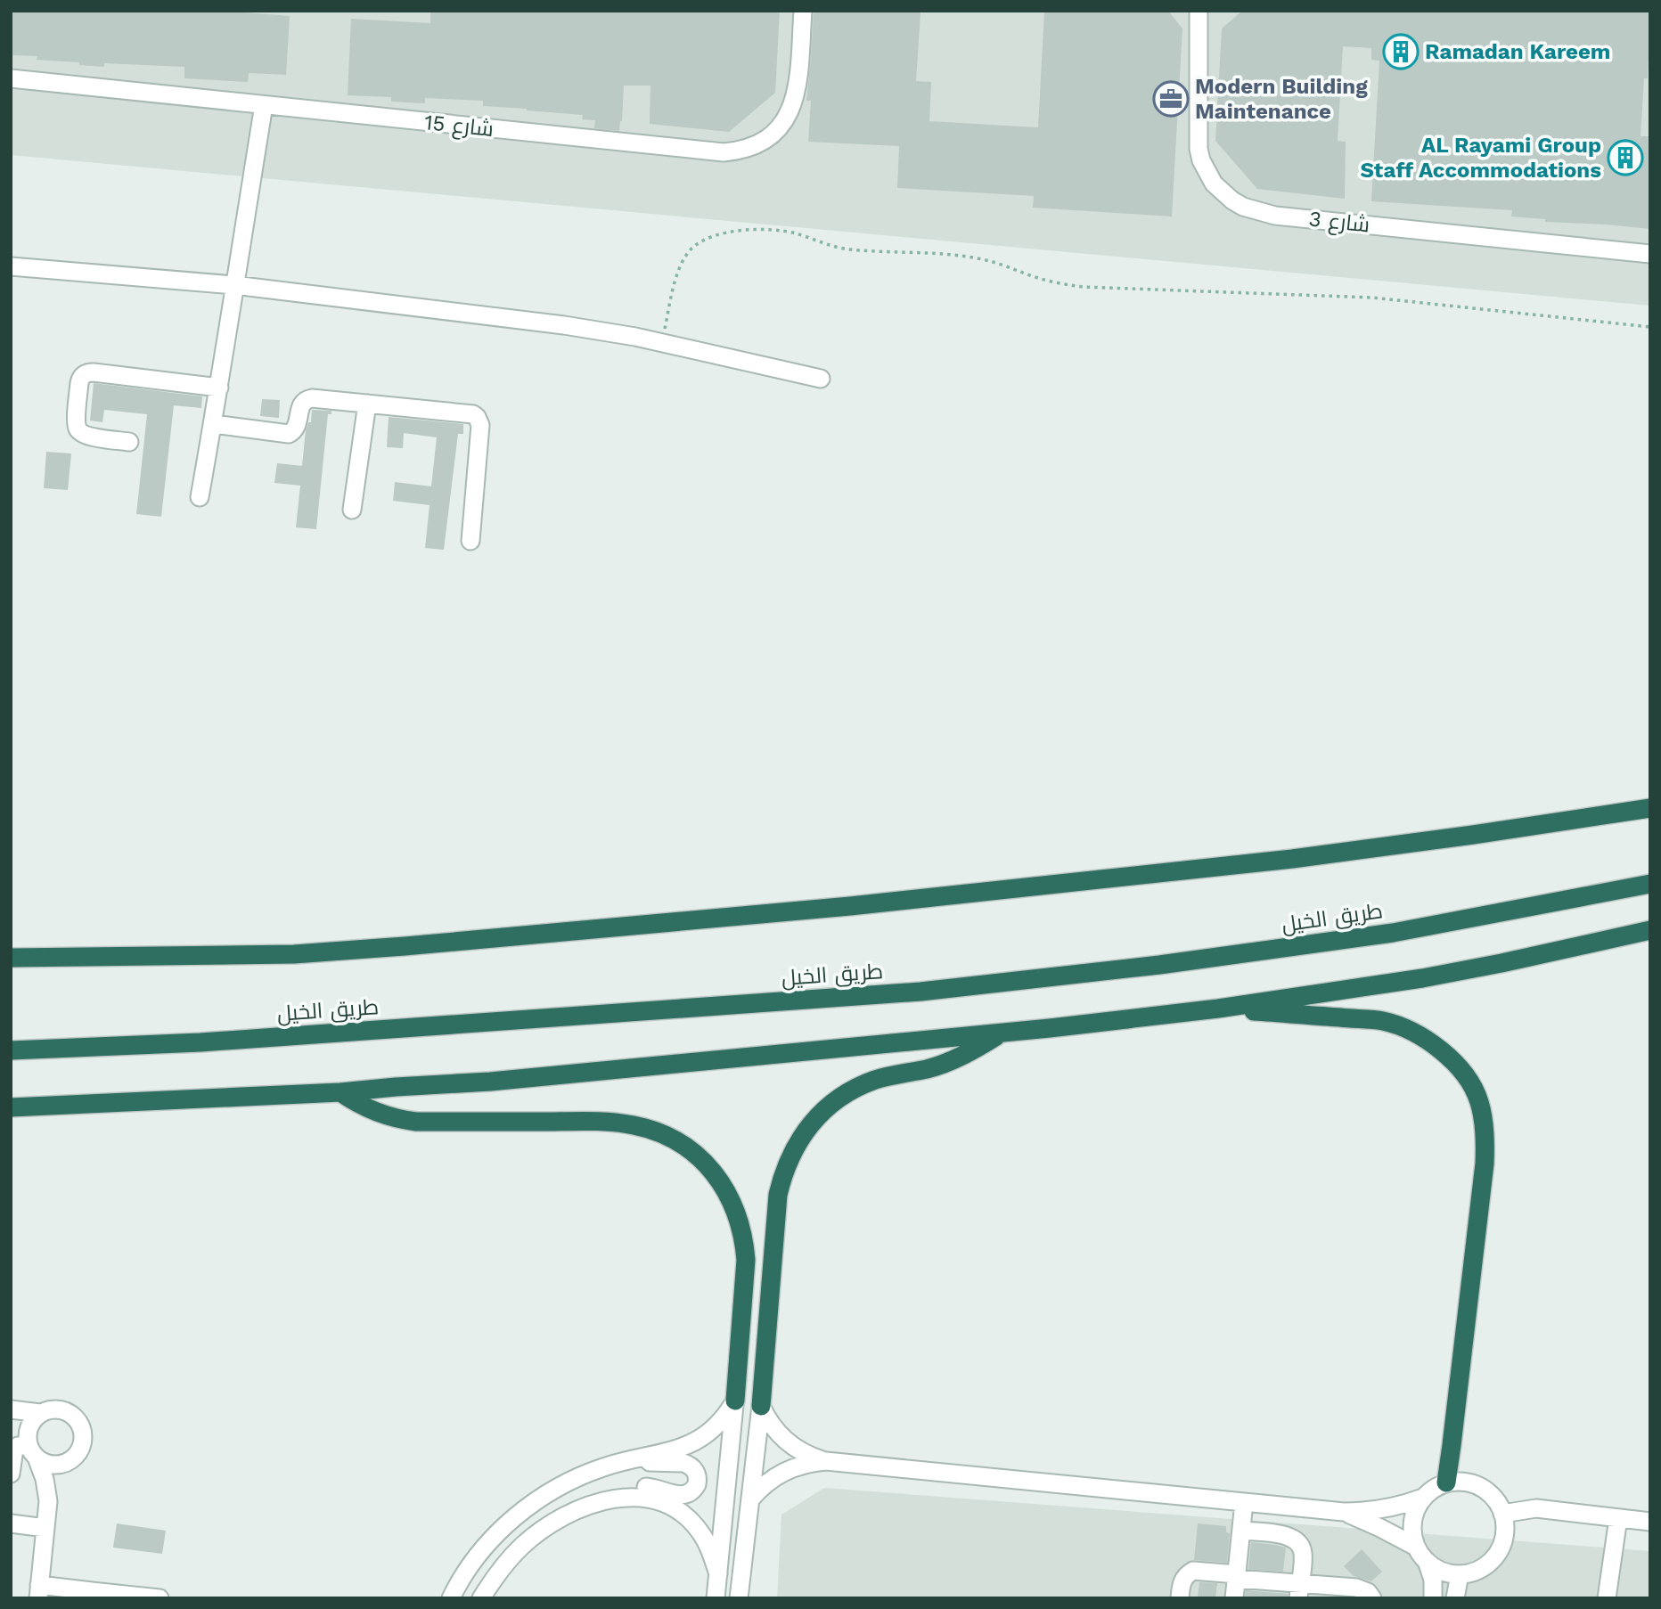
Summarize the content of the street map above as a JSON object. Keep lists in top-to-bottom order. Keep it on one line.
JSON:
{"streets":{"highway":["طريق الخيل"],"street":["شارع 15","شارع 3"]},"places":{"building":["Ramadan Kareem","AL Rayami Group Staff Accommodations"],"office":["Modern Building Maintenance"]}}
